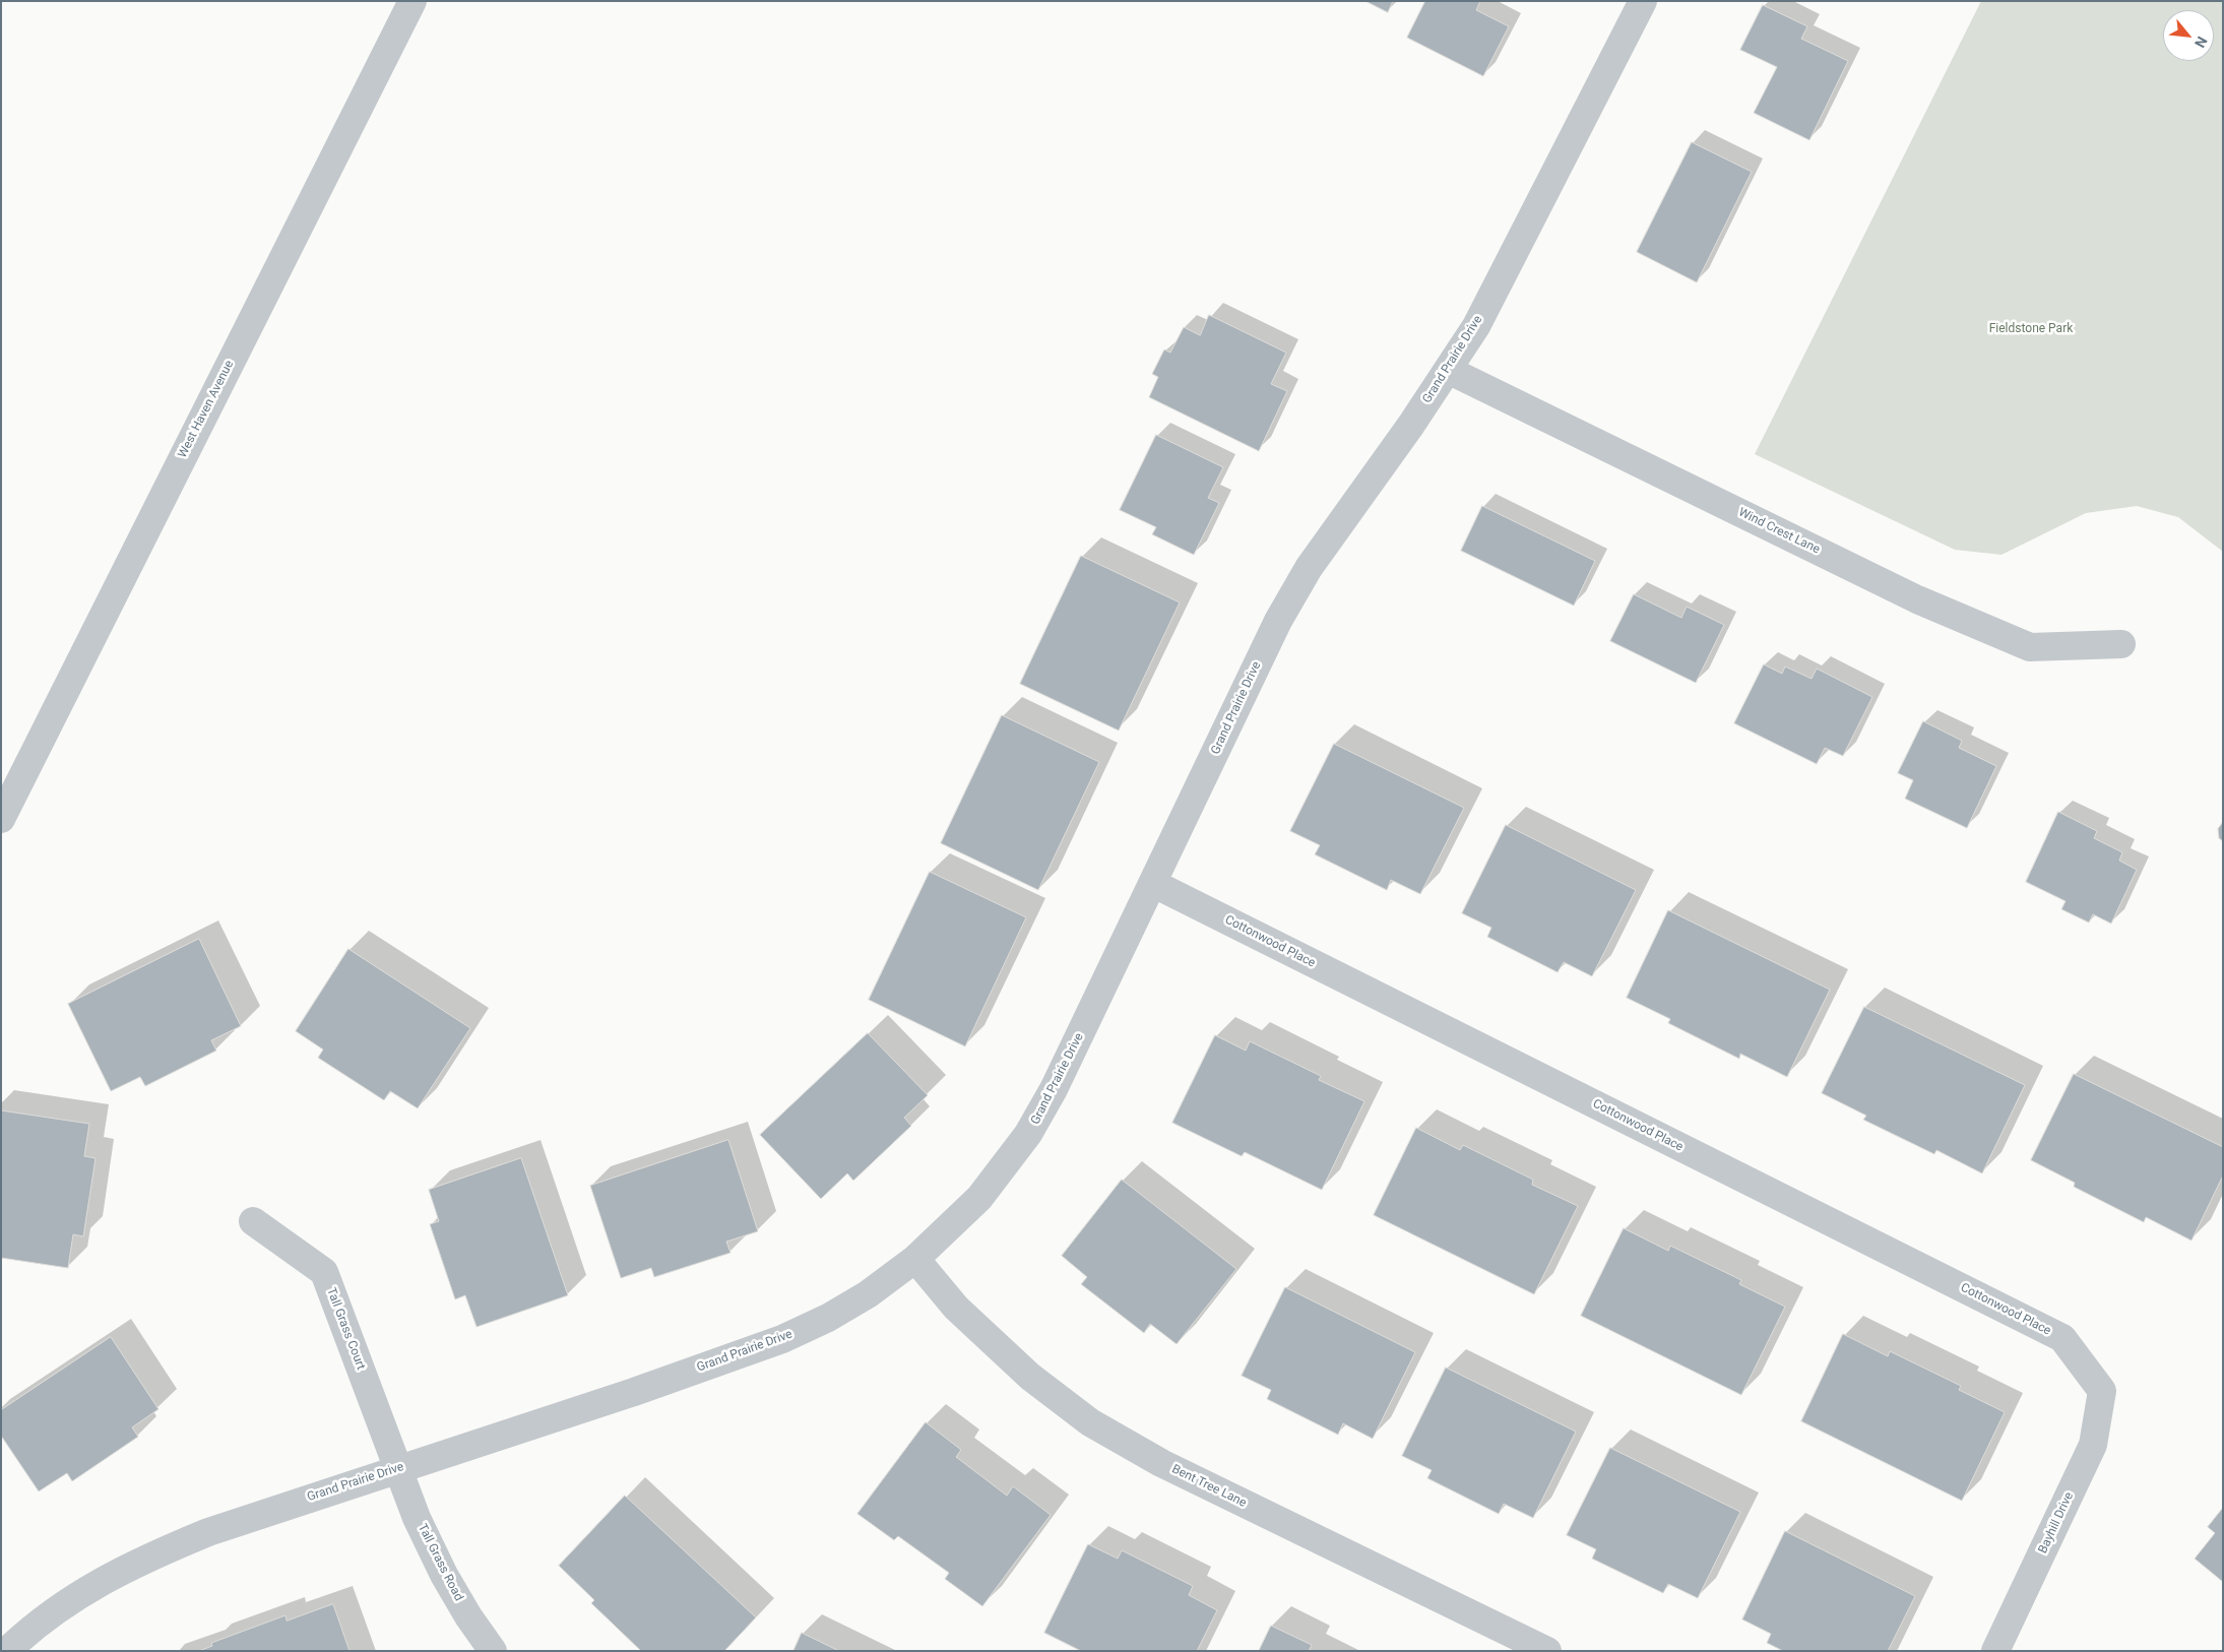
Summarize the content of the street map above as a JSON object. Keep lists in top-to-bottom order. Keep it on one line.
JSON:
{"streets":{"street":["Grand Prairie Drive","West Haven Avenue","Wind Crest Lane","Cottonwood Place","Tall Grass Court","Bent Tree Lane","Bayhill Drive","Tall Grass Road"]},"crossings":[["Grand Prairie Drive","Wind Crest Lane"],["Grand Prairie Drive","Cottonwood Place"],["Grand Prairie Drive","Tall Grass Court"],["Grand Prairie Drive","Bent Tree Lane"],["Grand Prairie Drive","Tall Grass Road"],["Cottonwood Place","Bayhill Drive"],["Tall Grass Court","Tall Grass Road"]],"parks":["Fieldstone Park"],"north":"bottom right"}
